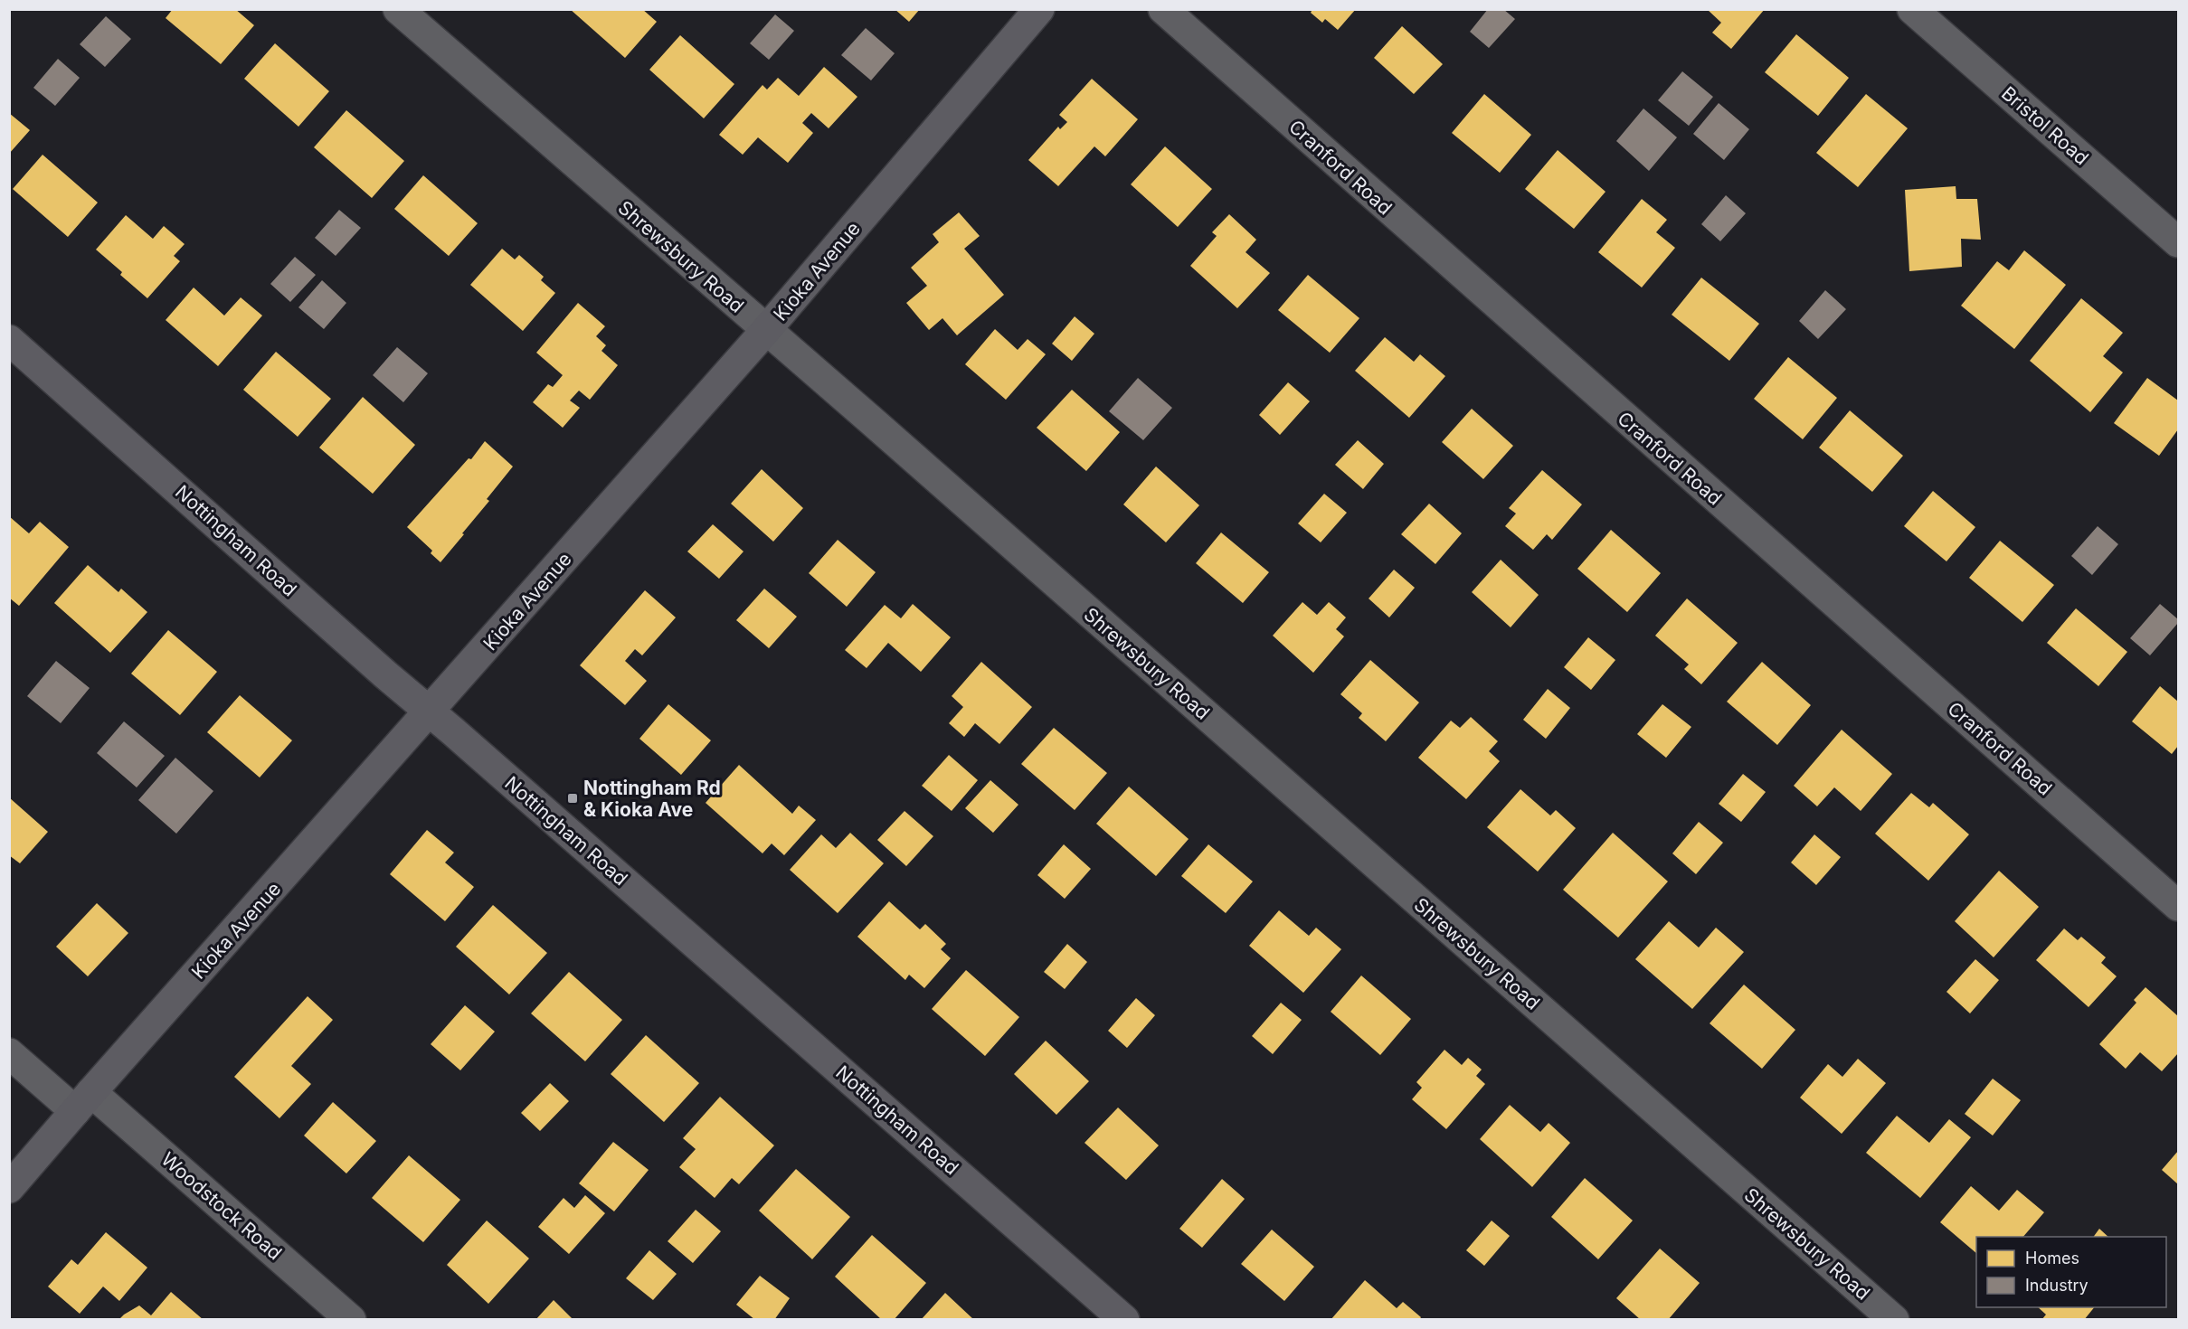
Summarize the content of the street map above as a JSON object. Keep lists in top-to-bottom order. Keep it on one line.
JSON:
{"streets":{"street":["Bristol Road","Cranford Road","Shrewsbury Road","Kioka Avenue","Nottingham Road","Woodstock Road"]},"crossings":[["Shrewsbury Road","Kioka Avenue"],["Kioka Avenue","Nottingham Road"],["Kioka Avenue","Woodstock Road"]],"places":{"transit":["Nottingham Rd & Kioka Ave"]},"legend":["Homes","Industry"]}
